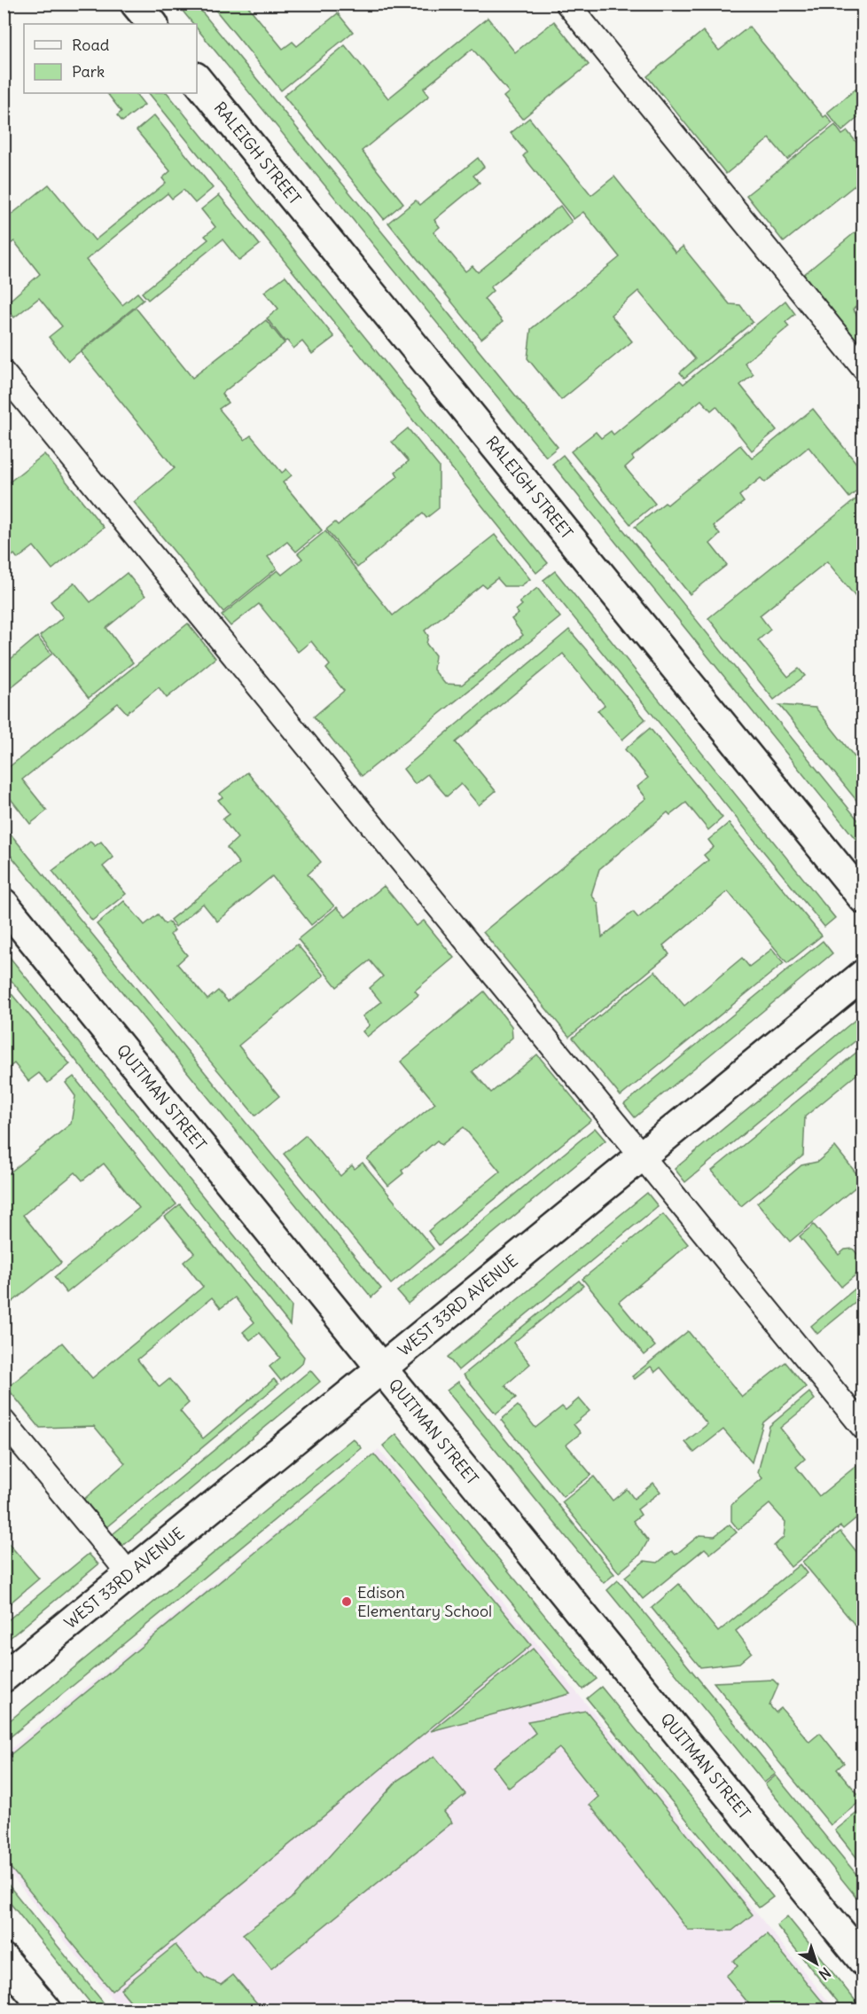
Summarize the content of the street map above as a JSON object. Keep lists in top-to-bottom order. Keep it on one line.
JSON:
{"streets":{"street":["RALEIGH STREET","QUITMAN STREET","WEST 33RD AVENUE"]},"crossings":[["QUITMAN STREET","WEST 33RD AVENUE"]],"places":["Edison Elementary School"],"legend":["Road","Park"],"north":"bottom right"}
